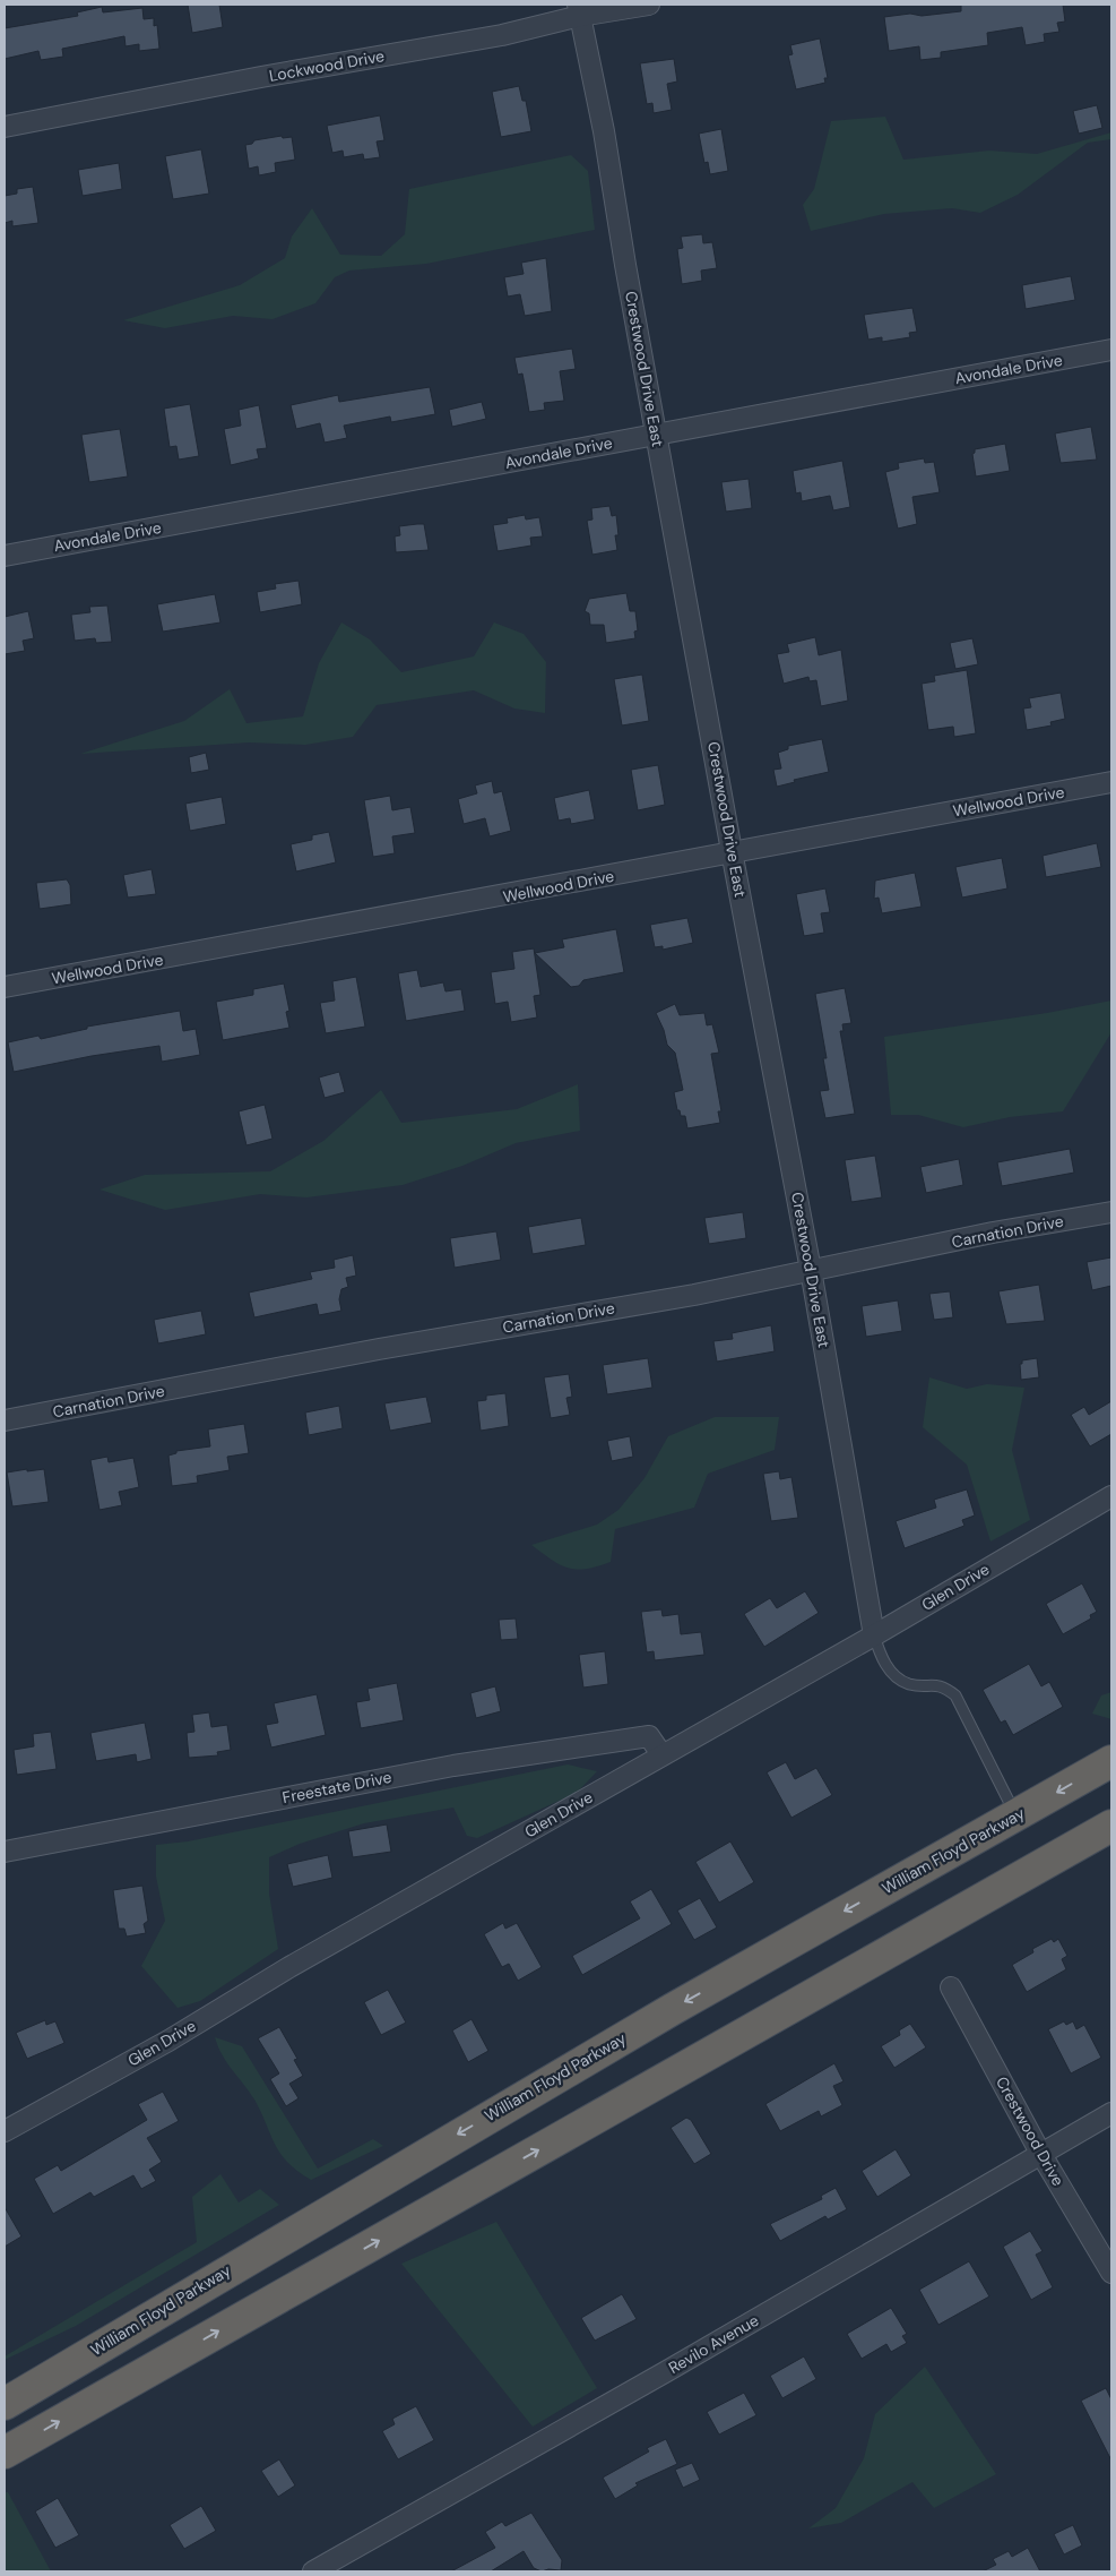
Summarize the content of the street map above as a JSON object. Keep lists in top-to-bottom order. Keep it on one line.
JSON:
{"streets":{"highway":["William Floyd Parkway"],"street":["Lockwood Drive","Crestwood Drive East","Avondale Drive","Wellwood Drive","Carnation Drive","Glen Drive","Freestate Drive","Crestwood Drive","Revilo Avenue"]},"crossings":[["Lockwood Drive","Crestwood Drive East"],["Crestwood Drive East","Avondale Drive"],["Crestwood Drive East","Wellwood Drive"],["Crestwood Drive East","Carnation Drive"],["Crestwood Drive East","Glen Drive"],["Glen Drive","Freestate Drive"],["Crestwood Drive","Revilo Avenue"]]}
